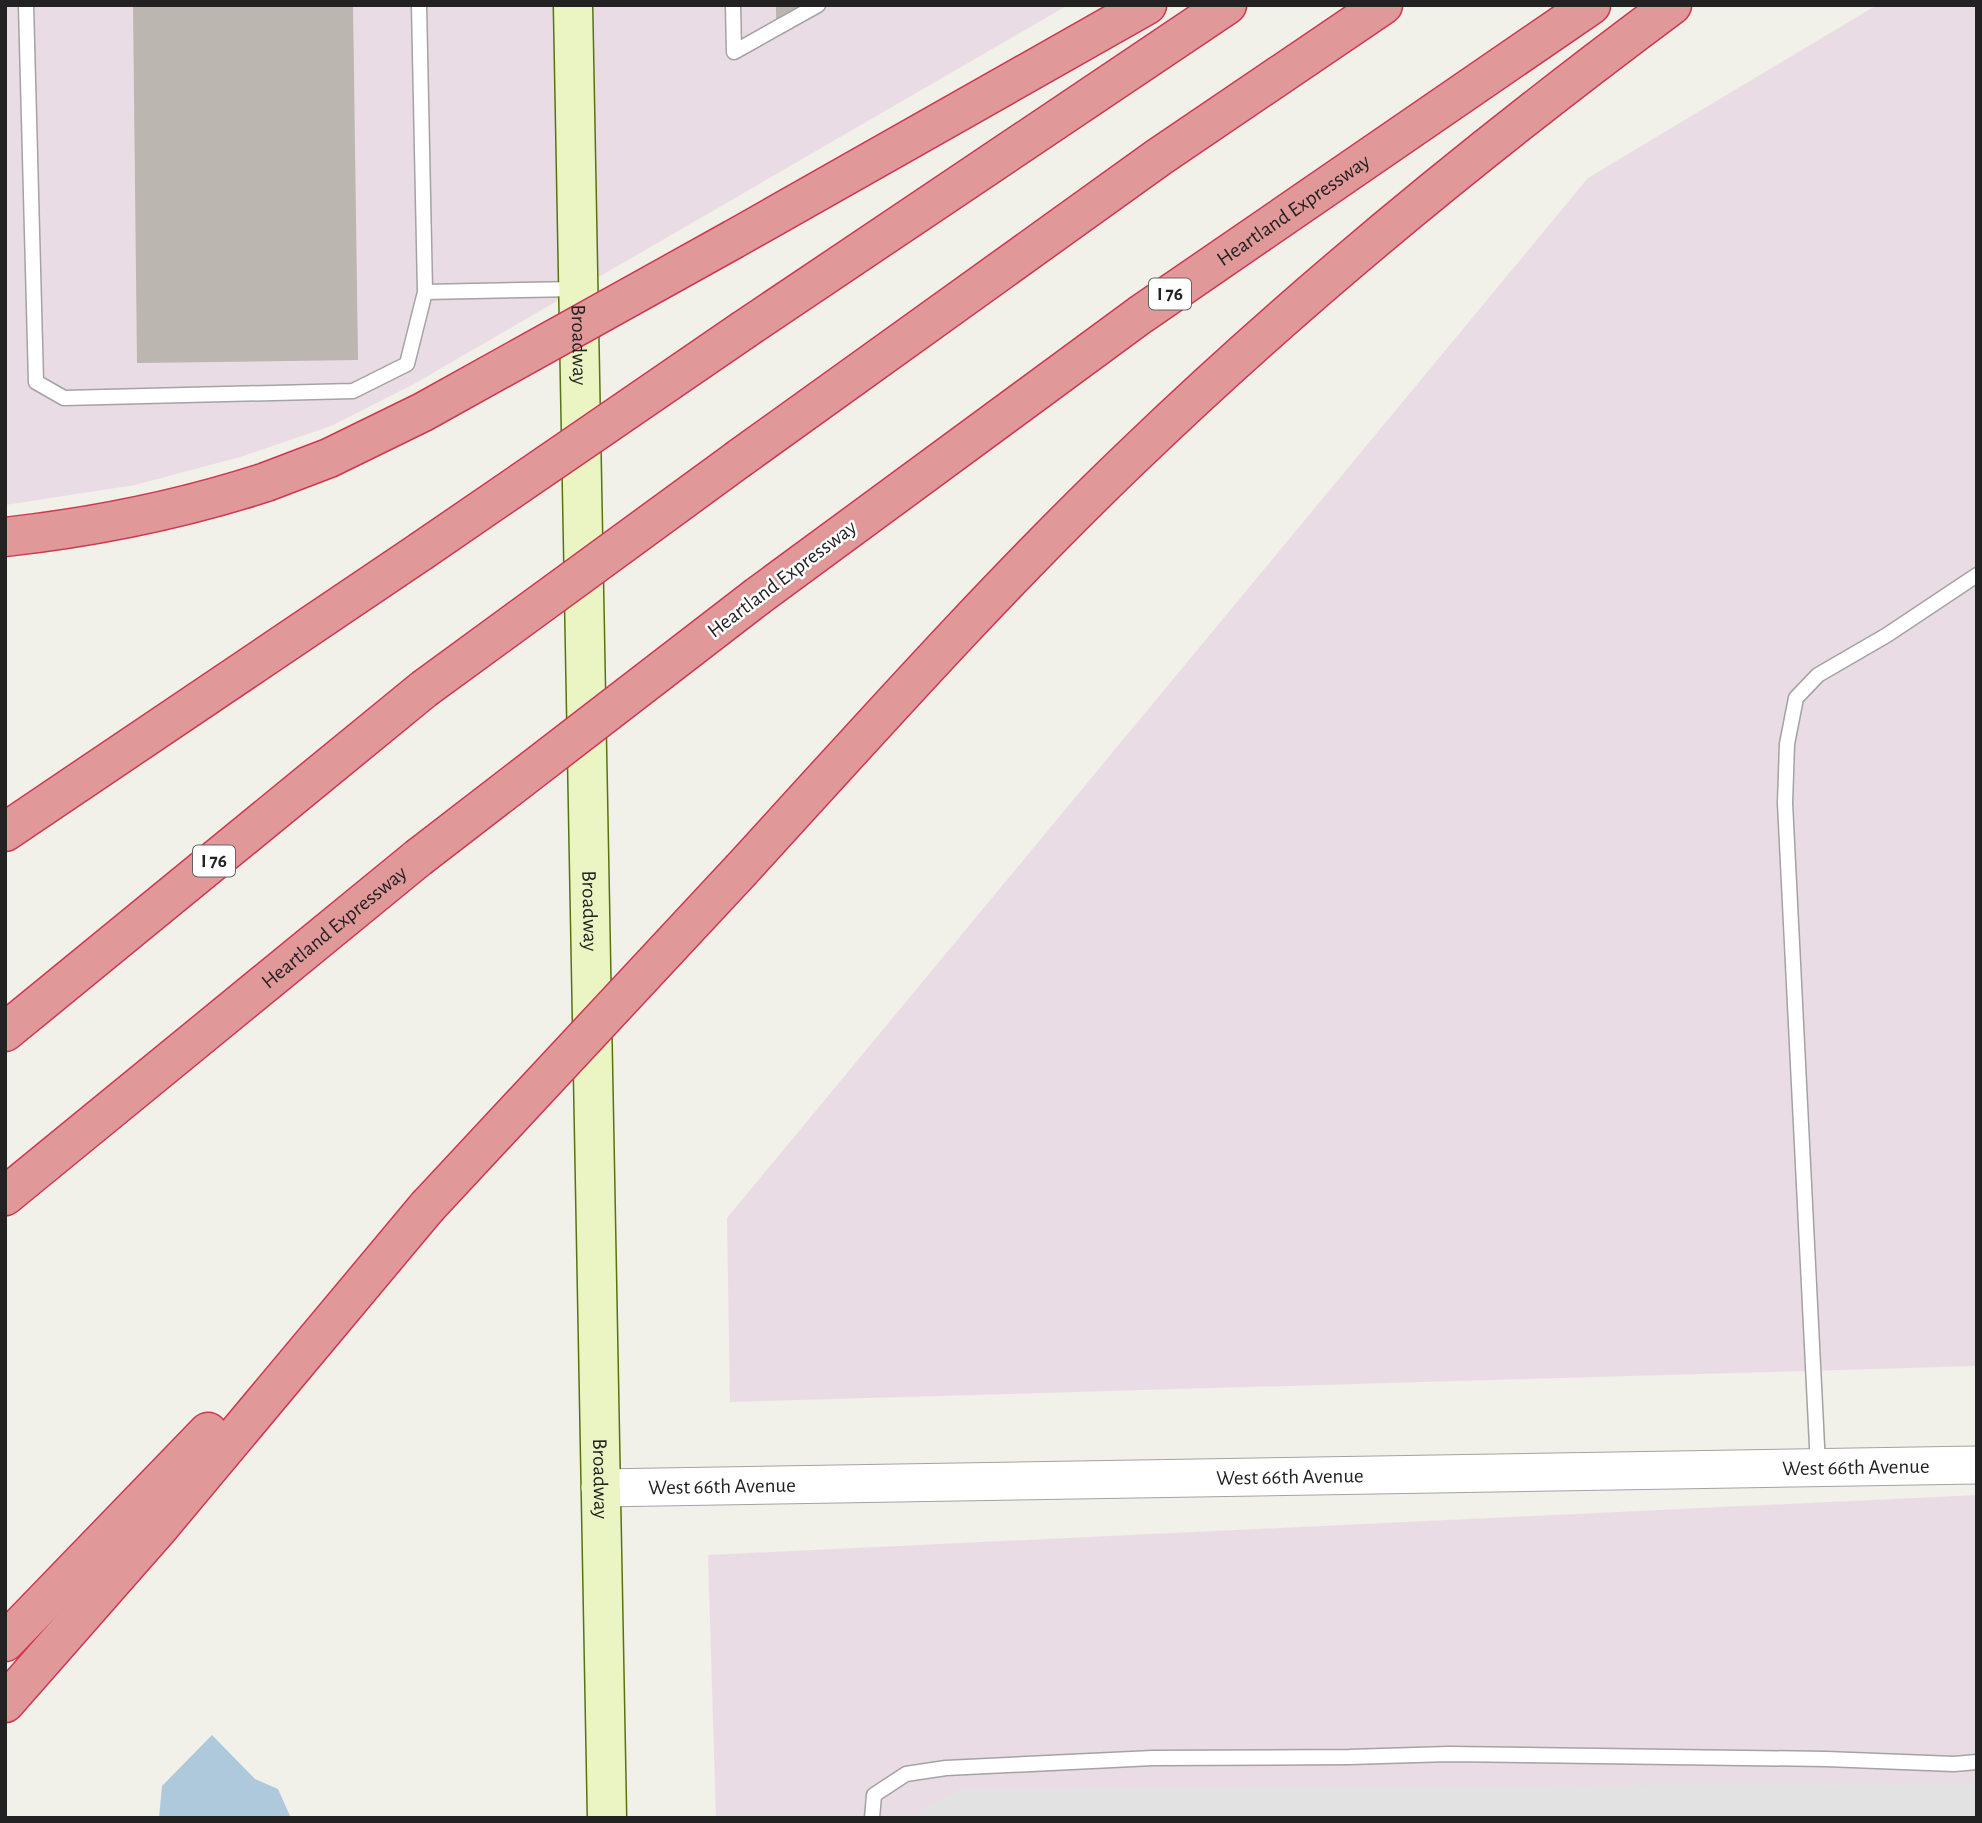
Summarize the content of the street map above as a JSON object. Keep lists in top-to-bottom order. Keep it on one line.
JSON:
{"streets":{"highway":["Heartland Expressway","I 76"],"main road":["Broadway"],"street":["West 66th Avenue"]},"crossings":[["Broadway","West 66th Avenue"]]}
